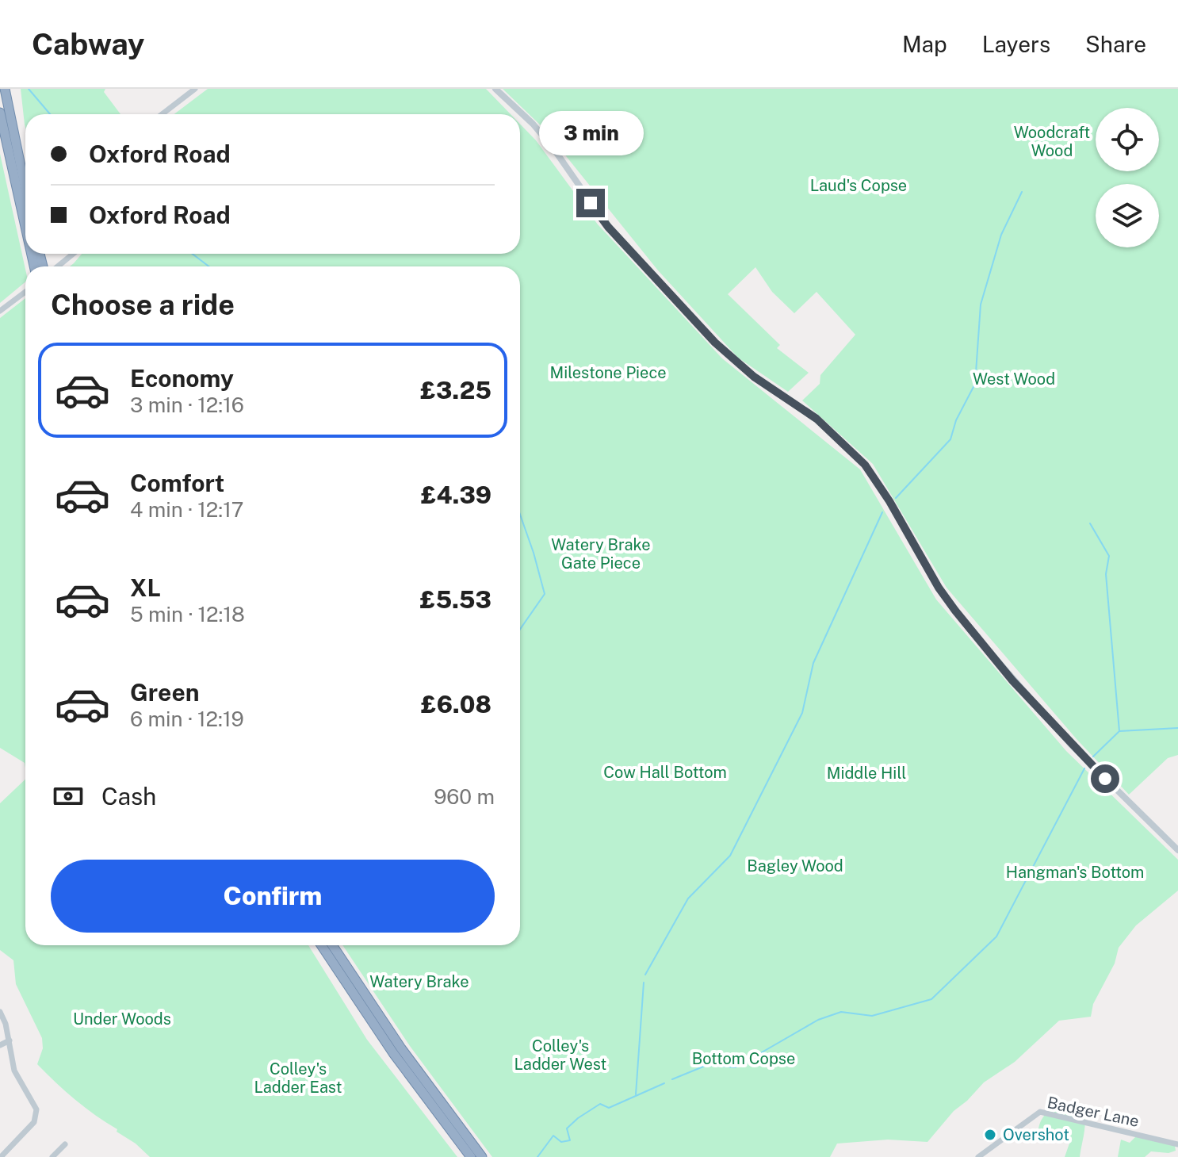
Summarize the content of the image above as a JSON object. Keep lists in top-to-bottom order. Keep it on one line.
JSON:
{"streets":{"street":["Badger Lane"]},"parks":["Woodcraft Wood","Laud's Copse","Milestone Piece","West Wood","Watery Brake Gate Piece","Cow Hall Bottom","Middle Hill","Bagley Wood","Hangman's Bottom","Watery Brake","Under Woods","Colley's Ladder West","Bottom Copse","Colley's Ladder East"],"places":["Overshot"],"page":{"header":"Cabway","nav":["Map","Layers","Share"],"bubble":"3 min","banner":["Oxford Road","Oxford Road"],"heading":"Choose a ride","list":[{"name":"Economy","note":"3 min · 12:16","value":"£3.25"},{"name":"Comfort","note":"4 min · 12:17","value":"£4.39"},{"name":"XL","note":"5 min · 12:18","value":"£5.53"},{"name":"Green","note":"6 min · 12:19","value":"£6.08"}],"pay":["Cash","960 m"],"buttons":"Confirm"}}
